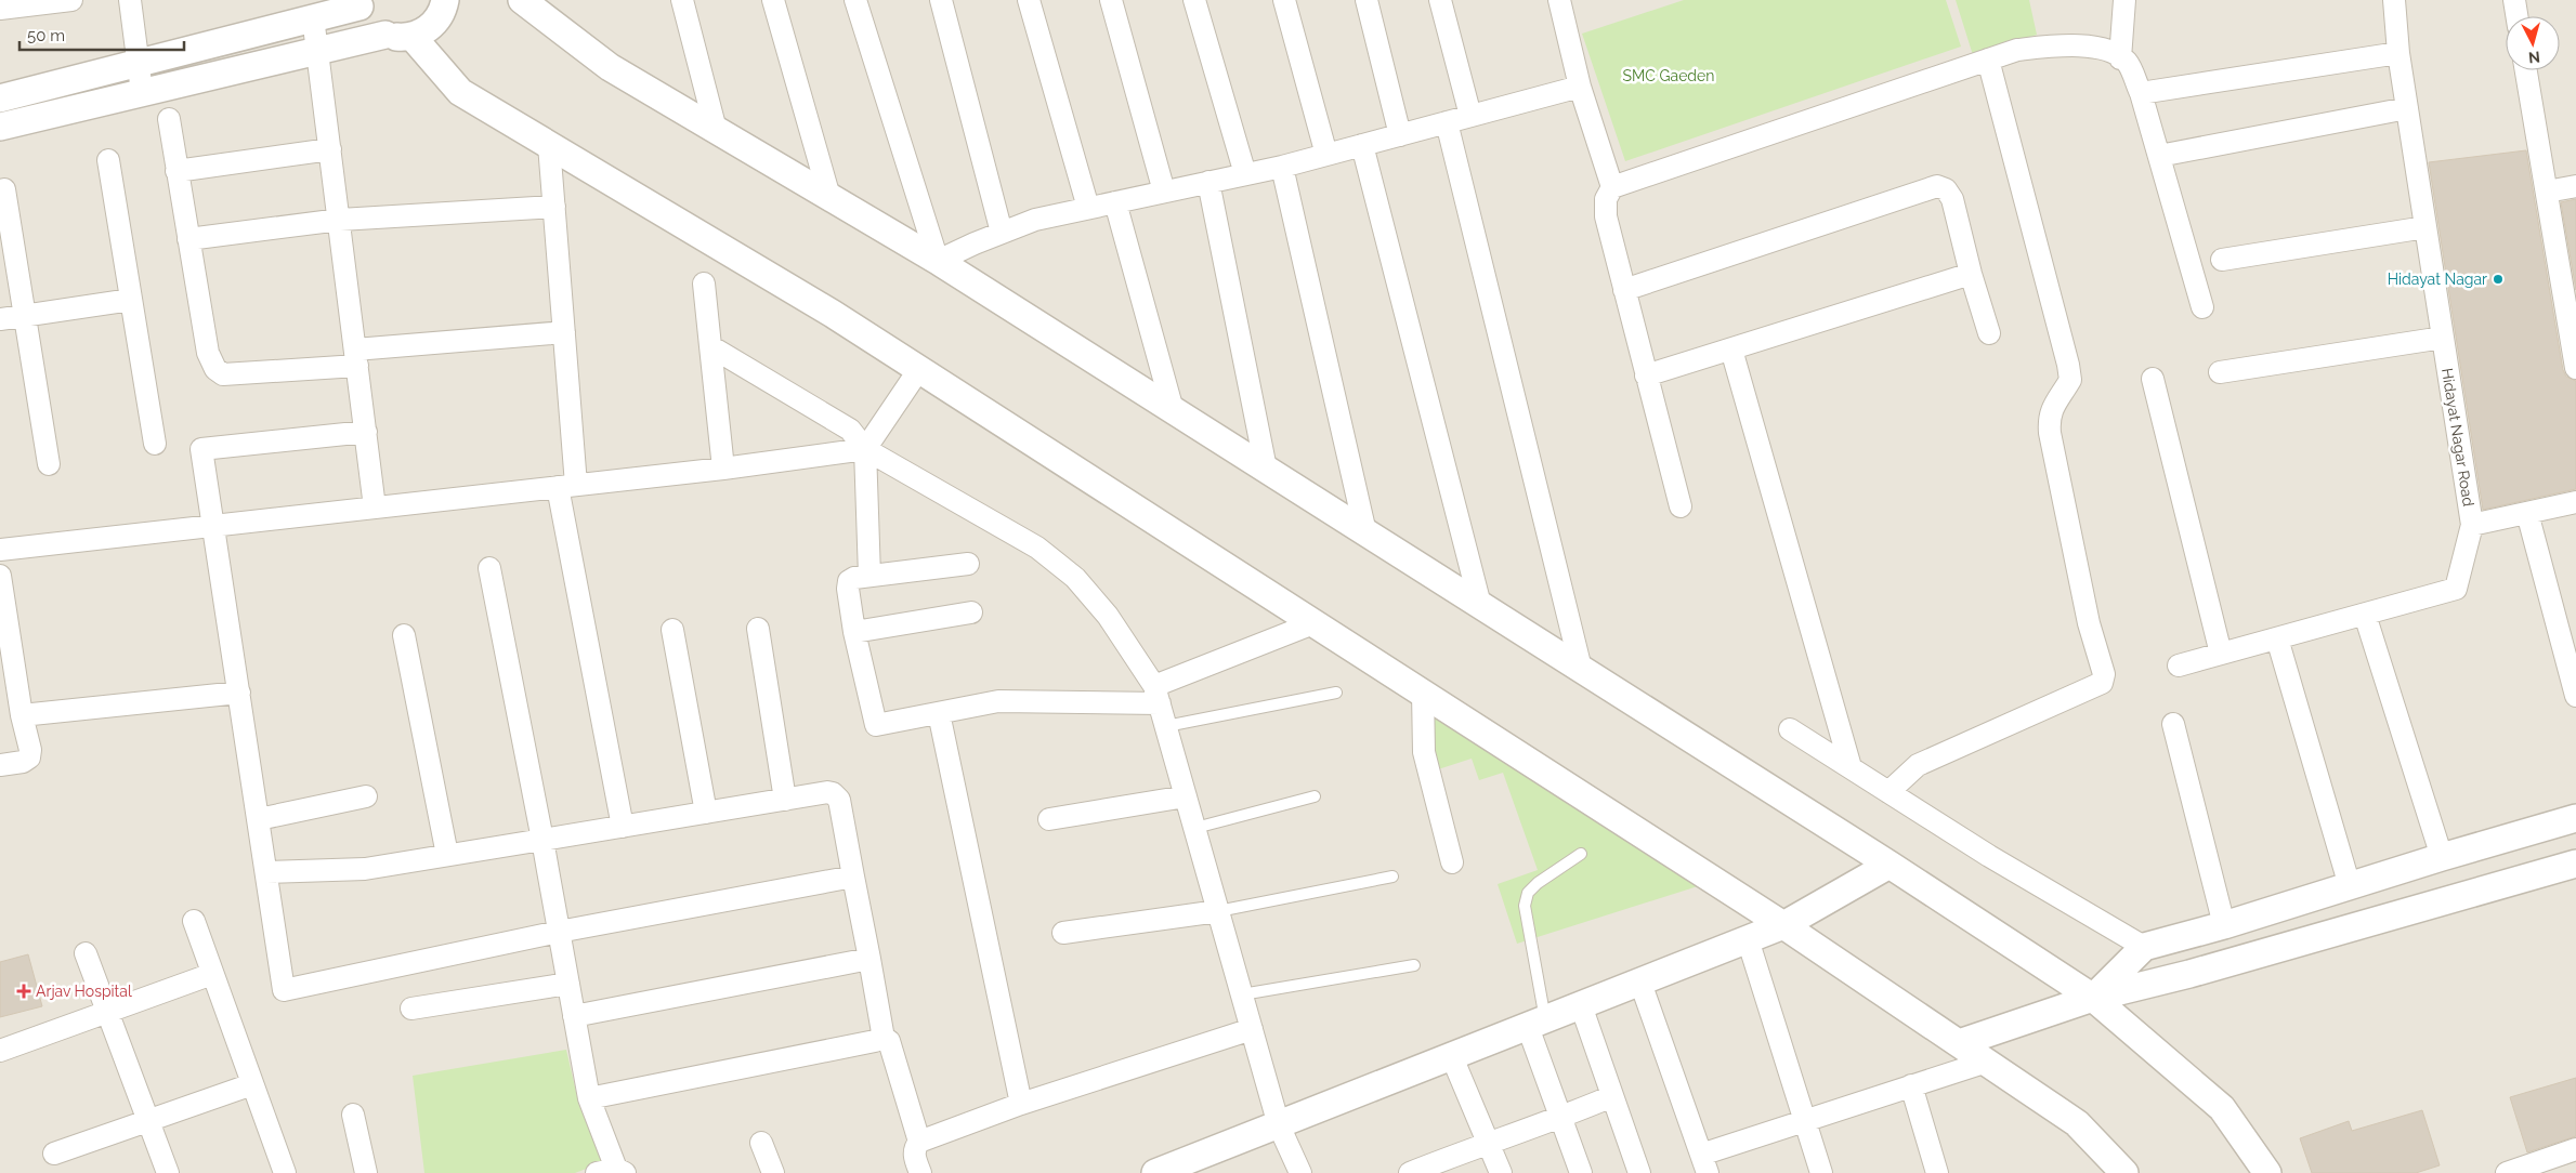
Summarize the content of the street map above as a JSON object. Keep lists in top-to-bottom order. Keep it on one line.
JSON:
{"streets":{"street":["Hidayat Nagar Road"]},"parks":["SMC Gaeden"],"places":{"other":["Hidayat Nagar"],"health":["Arjav Hospital"]},"scale_bar":"50 m","north":"bottom"}
